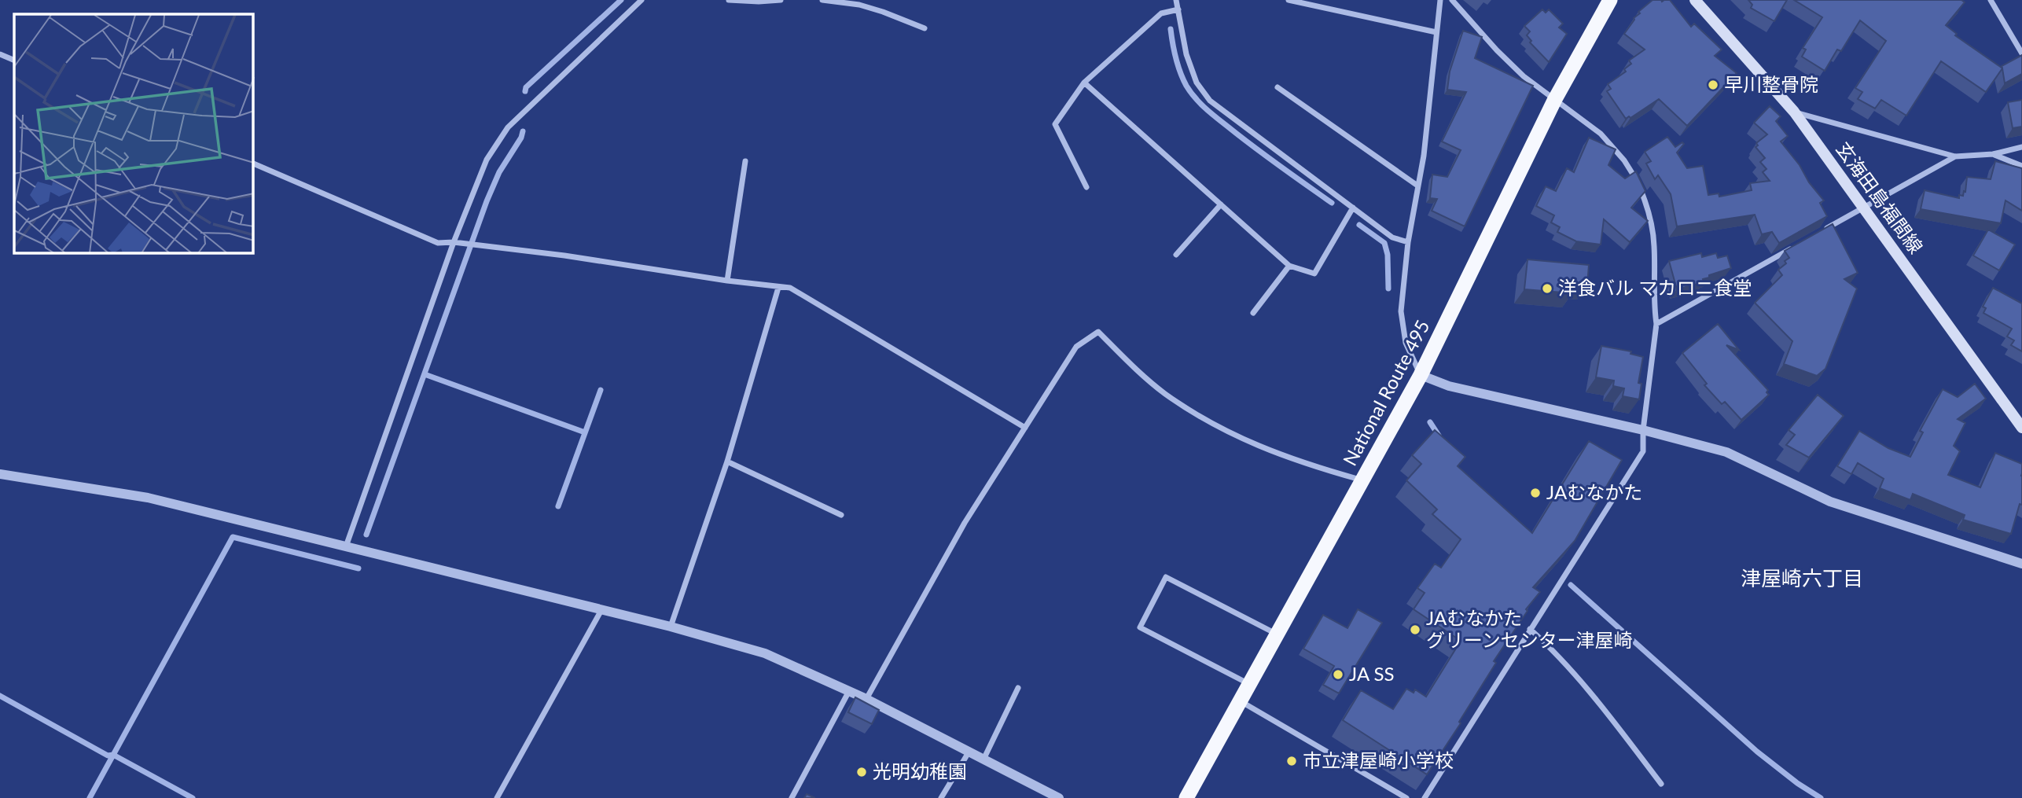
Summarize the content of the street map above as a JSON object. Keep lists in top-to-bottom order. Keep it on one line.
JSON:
{"streets":{"highway":["National Route 495"],"main road":["玄海田島福間線"]},"districts":["津屋崎六丁目"],"places":["早川整骨院","洋食バル マカロニ食堂","JAむなかた","JAむなかた グリーンセンター津屋崎","JA SS","市立津屋崎小学校","光明幼稚園"]}
